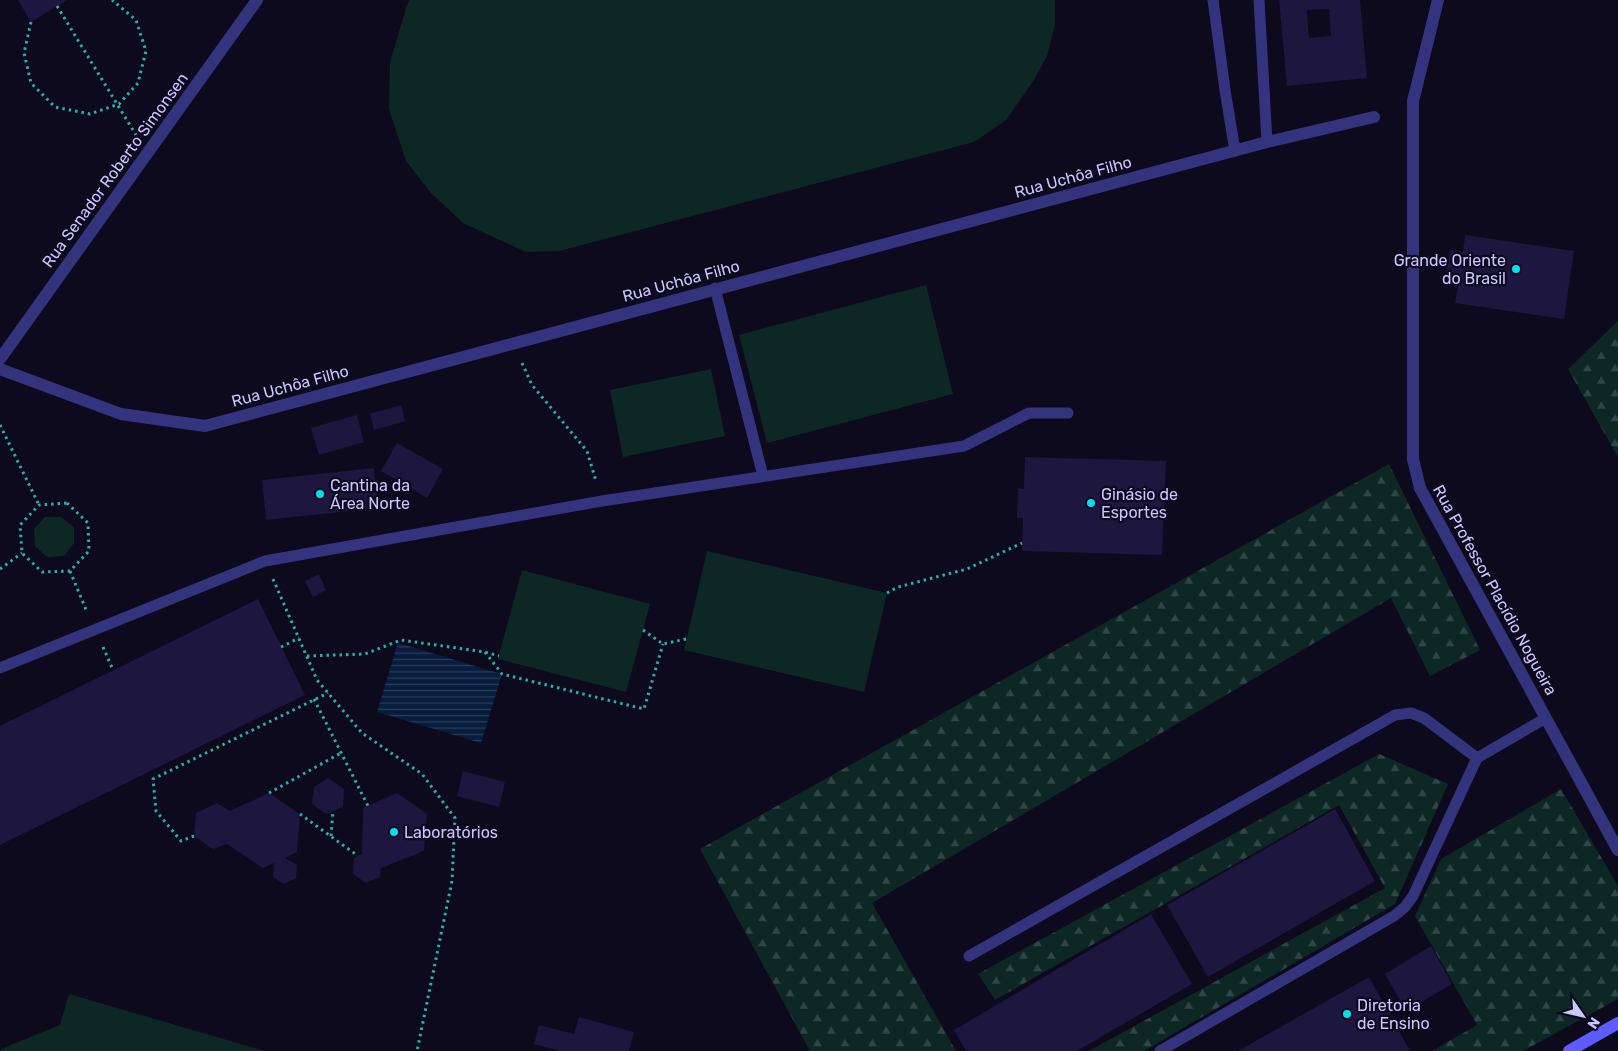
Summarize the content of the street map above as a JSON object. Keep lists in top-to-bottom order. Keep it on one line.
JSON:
{"streets":{"street":["Rua Senador Roberto Simonsen","Rua Uchôa Filho","Rua Professor Placídio Nogueira"]},"places":["Grande Oriente do Brasil","Cantina da Área Norte","Ginásio de Esportes","Laboratórios","Diretoria de Ensino"],"north":"bottom right"}
